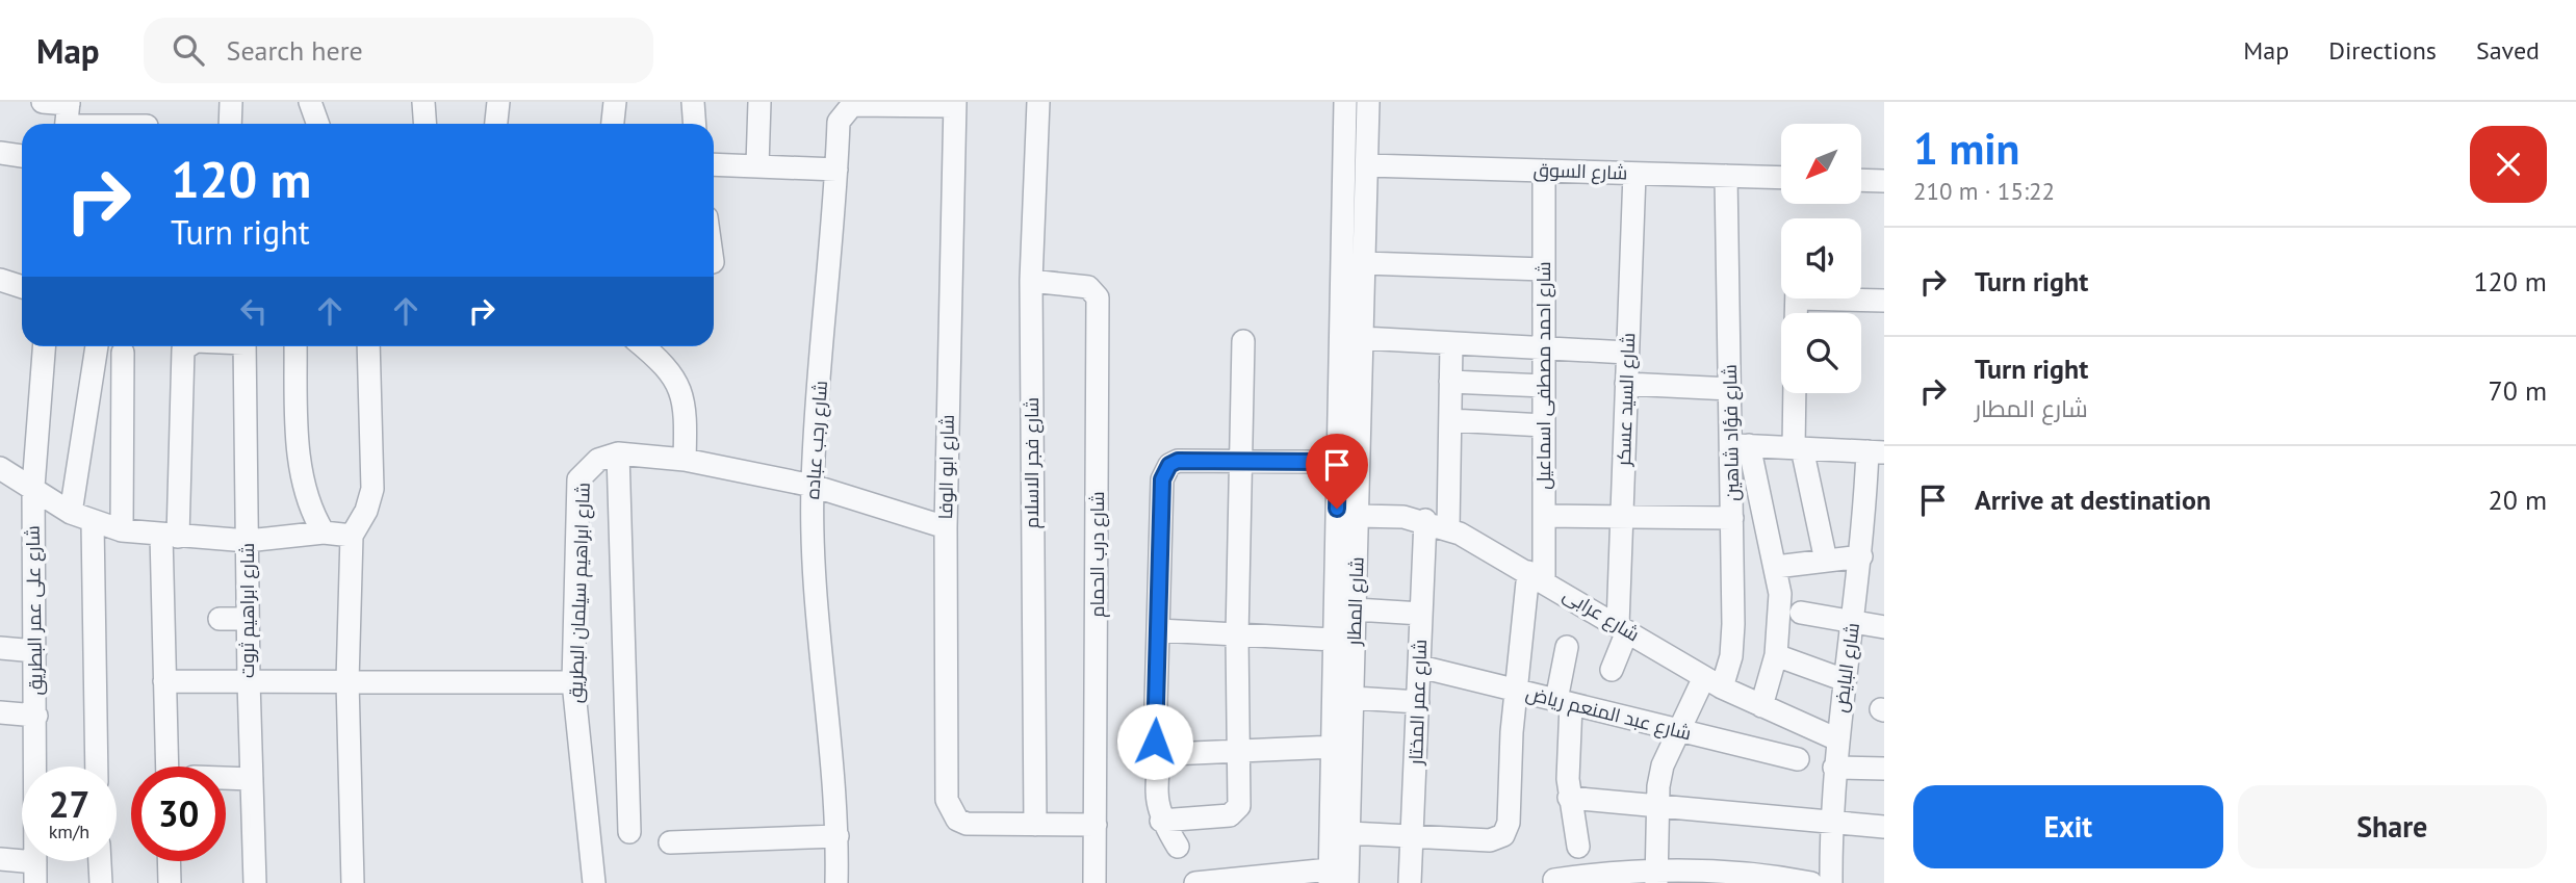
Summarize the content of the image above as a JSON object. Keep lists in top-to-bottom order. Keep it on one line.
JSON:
{"streets":{"street":["شارع السوق","شارع احمد مصطفى اسماعيل","شارع السيد عسكر","شارع فؤاد شاهين","شارع رجب عباده","شارع فجر الاسلام","شارع ابو الوفا","شارع درب الحمام","شارع ابراهيم سيلمان البطريق","شارع المطار","شارع على عمر البطريق","شارع ابراهيم ثروت","شارع عرابى","شارع البايض","شارع عمر المختار","شارع عبد المنعم رياض"]},"crossings":[["شارع السوق","شارع احمد مصطفى اسماعيل"],["شارع السوق","شارع السيد عسكر"],["شارع السوق","شارع فؤاد شاهين"],["شارع السوق","شارع المطار"],["شارع احمد مصطفى اسماعيل","شارع عرابى"],["شارع احمد مصطفى اسماعيل","شارع عمر المختار"],["شارع احمد مصطفى اسماعيل","شارع عبد المنعم رياض"],["شارع السيد عسكر","شارع عرابى"],["شارع فؤاد شاهين","شارع عرابى"],["شارع فؤاد شاهين","شارع عبد المنعم رياض"],["شارع رجب عباده","شارع ابو الوفا"],["شارع فجر الاسلام","شارع ابو الوفا"],["شارع فجر الاسلام","شارع درب الحمام"],["شارع المطار","شارع عرابى"],["شارع عرابى","شارع البايض"],["شارع عرابى","شارع عمر المختار"],["شارع عمر المختار","شارع عبد المنعم رياض"]],"north":"bottom left","page":{"header":"Map","search":"Search here","nav":["Map","Directions","Saved"],"heading":["1 min","210 m · 15:22"],"turn":["120 m","Turn right"],"list":[{"name":"Turn right","value":"120 m"},{"name":"Turn right","note":"شارع المطار","value":"70 m"},{"name":"Arrive at destination","value":"20 m"}],"speed":"27 km/h","limit":"30","buttons":["Exit","Share"]}}
